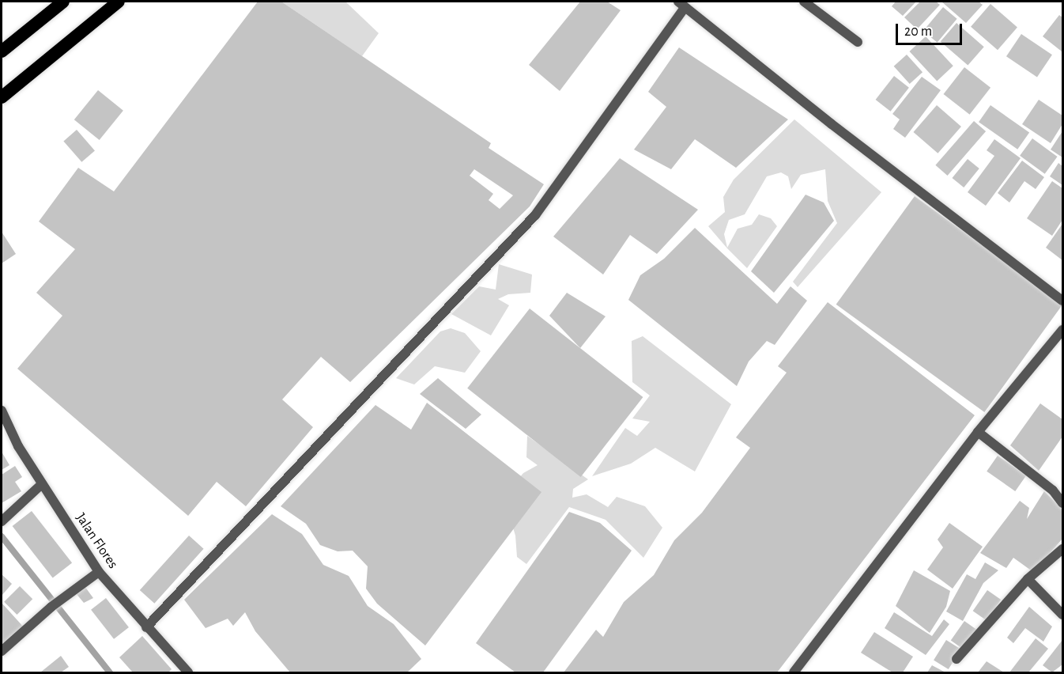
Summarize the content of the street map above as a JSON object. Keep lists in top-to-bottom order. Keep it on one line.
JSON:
{"streets":{"street":["Jalan Flores"]},"scale_bar":"20 m"}
